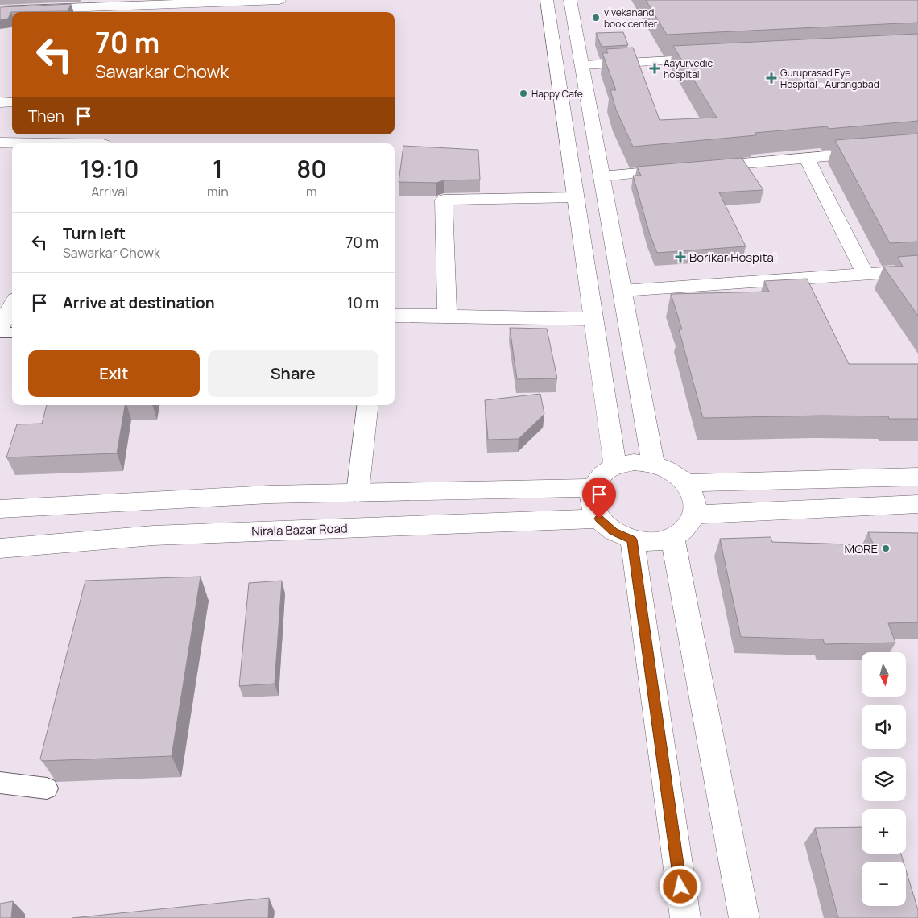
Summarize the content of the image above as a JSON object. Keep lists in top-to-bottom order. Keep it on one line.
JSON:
{"streets":{"street":["Nirala Bazar Road"]},"places":{"other":["vivekanand book center","Happy Cafe","MORE"],"health":["Aayurvedic hospital","Guruprasad Eye Hospital - Aurangabad","Borikar Hospital"]},"north":"bottom","page":{"turn":["70 m","Sawarkar Chowk"],"then":"Then","eta":["19:10","Arrival","1","min","80","m"],"list":[{"name":"Turn left","note":"Sawarkar Chowk","value":"70 m"},{"name":"Arrive at destination","value":"10 m"}],"buttons":["Exit","Share"],"map_buttons":["+","−"]}}
